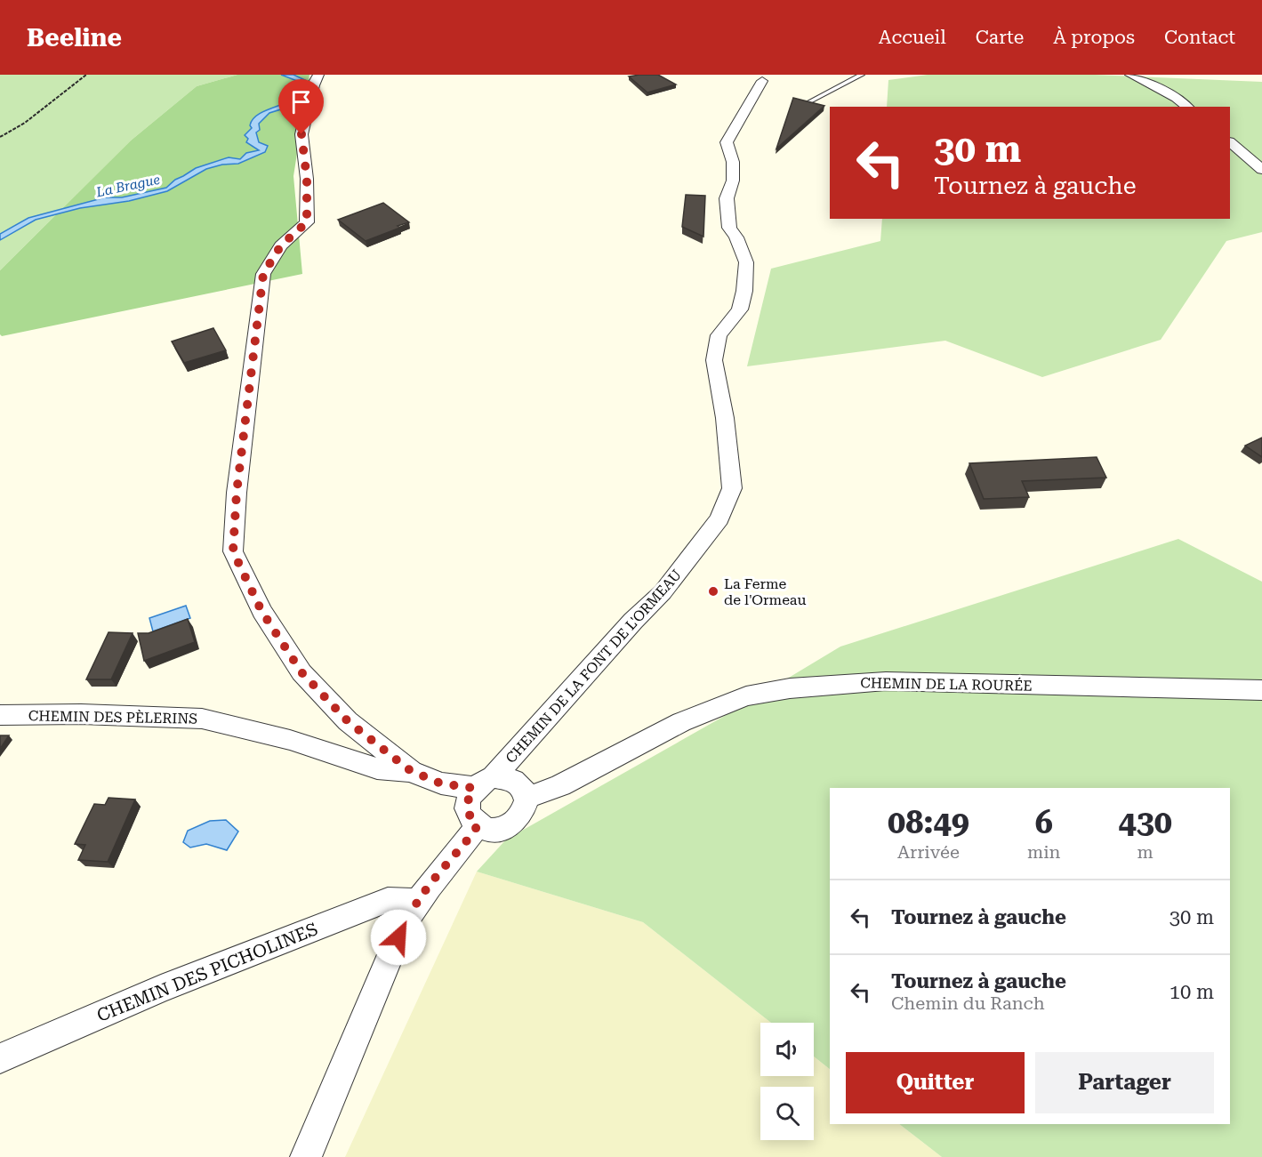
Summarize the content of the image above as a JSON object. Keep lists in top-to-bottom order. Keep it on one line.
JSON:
{"streets":{"street":["CHEMIN DE LA FONT DE L'ORMEAU","CHEMIN DE LA ROURÉE","CHEMIN DES PÈLERINS","CHEMIN DES PICHOLINES"]},"crossings":[["CHEMIN DE LA FONT DE L'ORMEAU","CHEMIN DE LA ROURÉE"]],"water":["La Brague"],"places":["La Ferme de l'Ormeau"],"page":{"header":"Beeline","nav":["Accueil","Carte","À propos","Contact"],"turn":["30 m","Tournez à gauche"],"eta":["08:49","Arrivée","6","min","430","m"],"list":[{"name":"Tournez à gauche","value":"30 m"},{"name":"Tournez à gauche","note":"Chemin du Ranch","value":"10 m"}],"buttons":["Quitter","Partager"]}}
